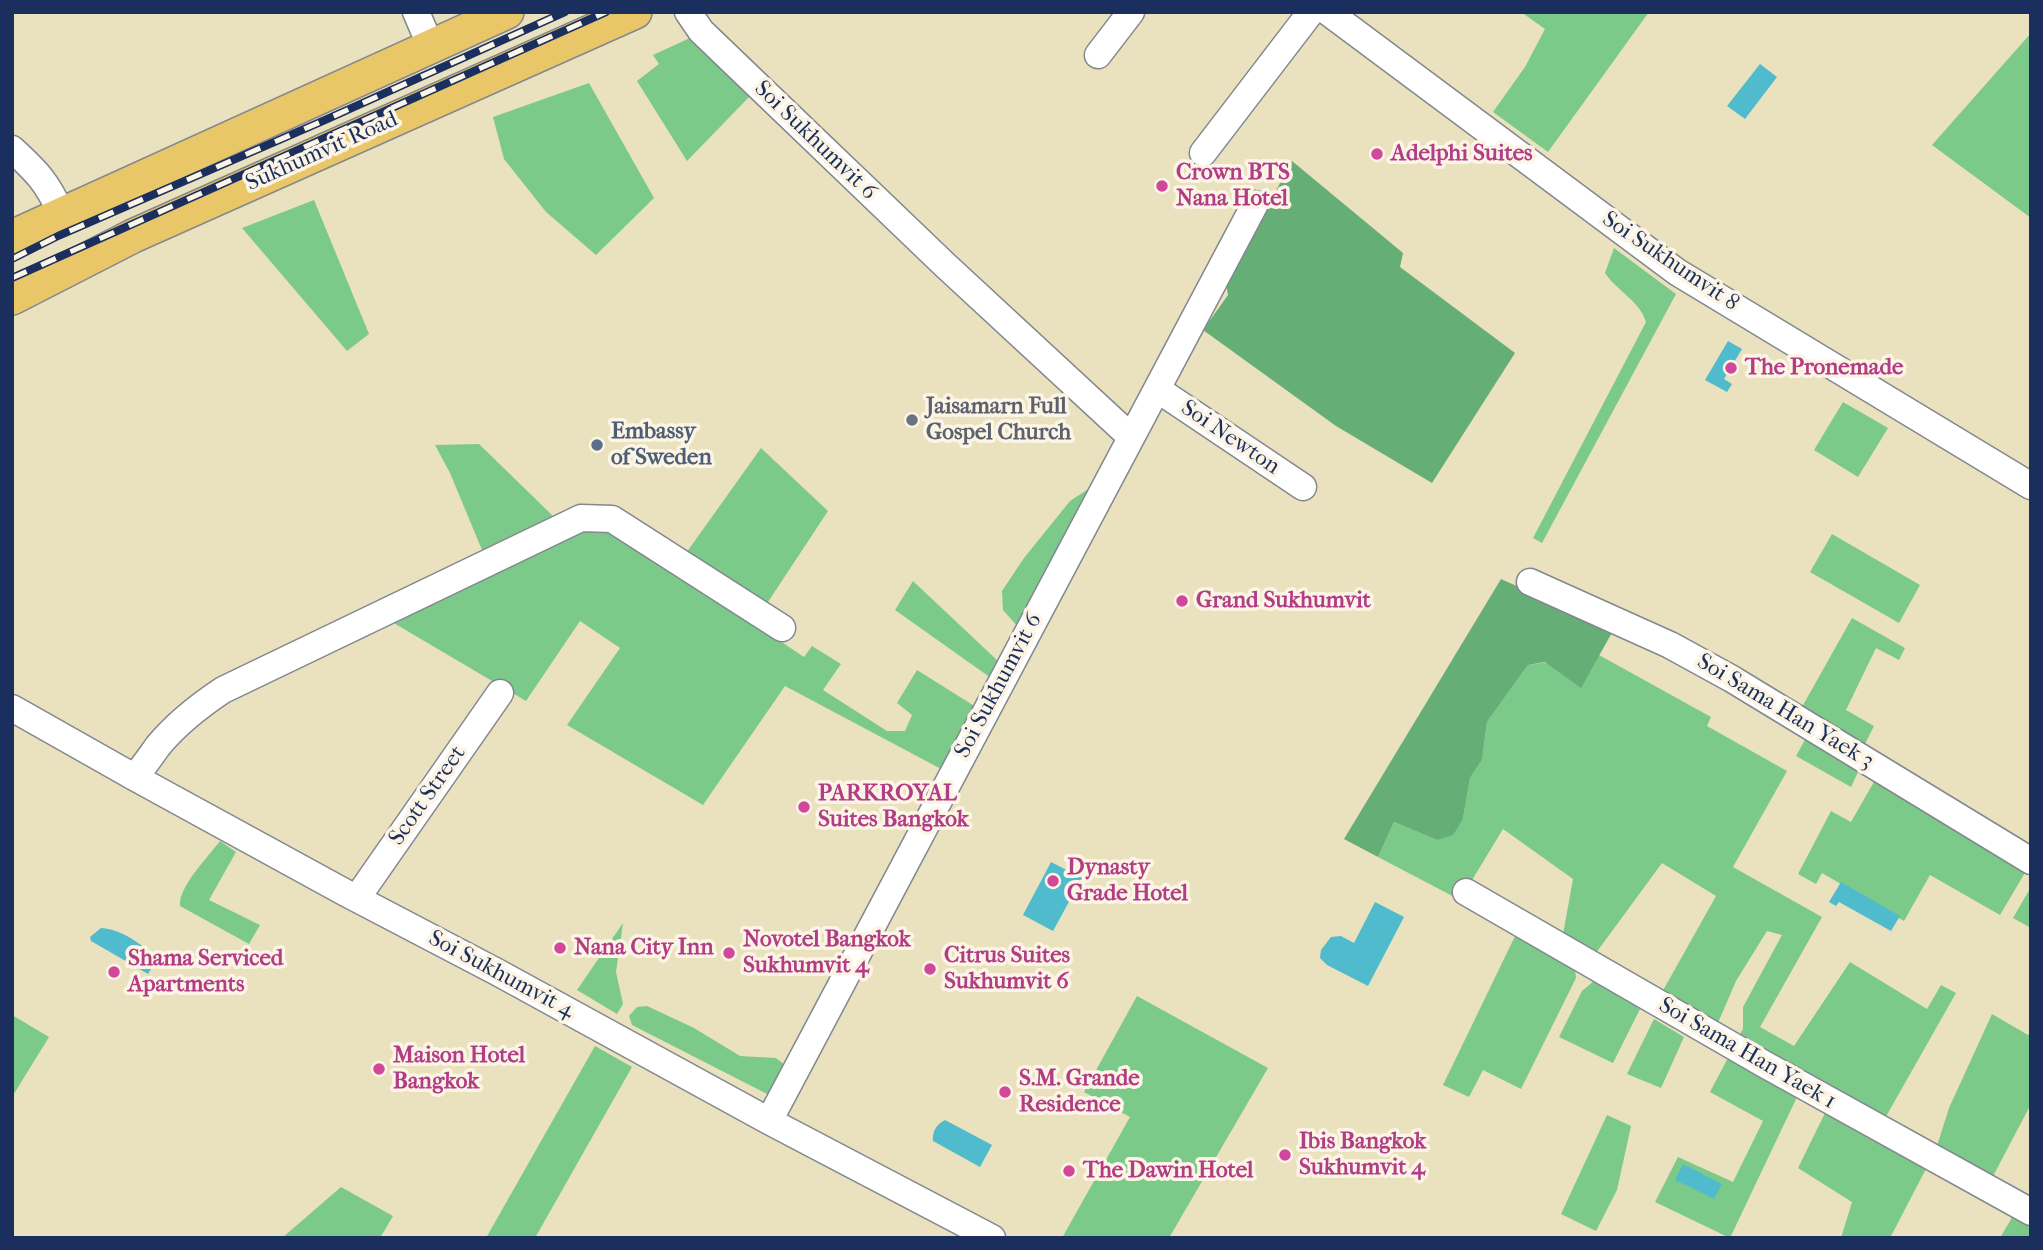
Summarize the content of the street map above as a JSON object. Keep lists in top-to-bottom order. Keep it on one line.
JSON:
{"streets":{"main road":["Sukhumvit Road"],"street":["Soi Sukhumvit 6","Soi Sukhumvit 8","Soi Newton","Soi Sama Han Yaek 3","Scott Street","Soi Sukhumvit 4","Soi Sama Han Yaek 1"]},"crossings":[["Soi Sukhumvit 6","Soi Newton"],["Soi Sukhumvit 6","Soi Sukhumvit 4"],["Scott Street","Soi Sukhumvit 4"]],"places":["Adelphi Suites","Crown BTS Nana Hotel","The Pronemade","Jaisamarn Full Gospel Church","Embassy of Sweden","Grand Sukhumvit","PARKROYAL Suites Bangkok","Dynasty Grade Hotel","Nana City Inn","Novotel Bangkok Sukhumvit 4","Citrus Suites Sukhumvit 6","Shama Serviced Apartments","Maison Hotel Bangkok","S.M. Grande Residence","Ibis Bangkok Sukhumvit 4","The Dawin Hotel"]}
